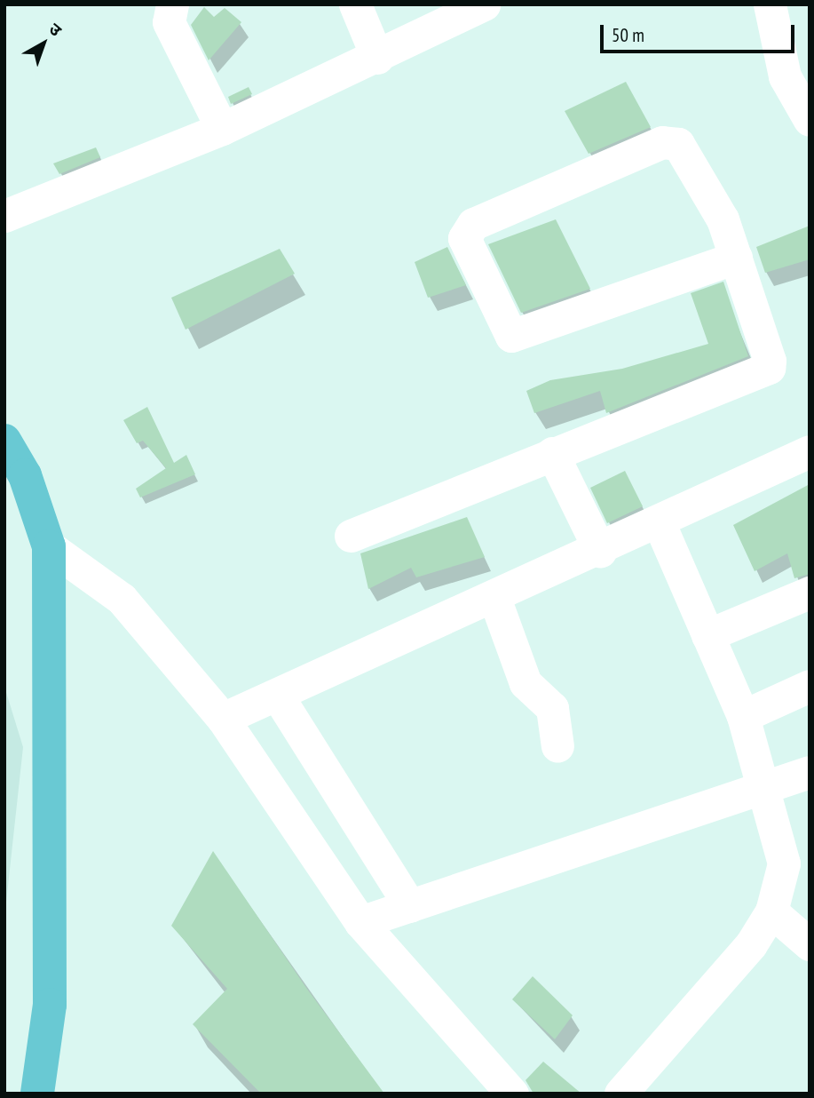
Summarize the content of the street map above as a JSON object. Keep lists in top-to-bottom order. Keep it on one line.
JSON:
{"scale_bar":"50 m","north":"top right"}
